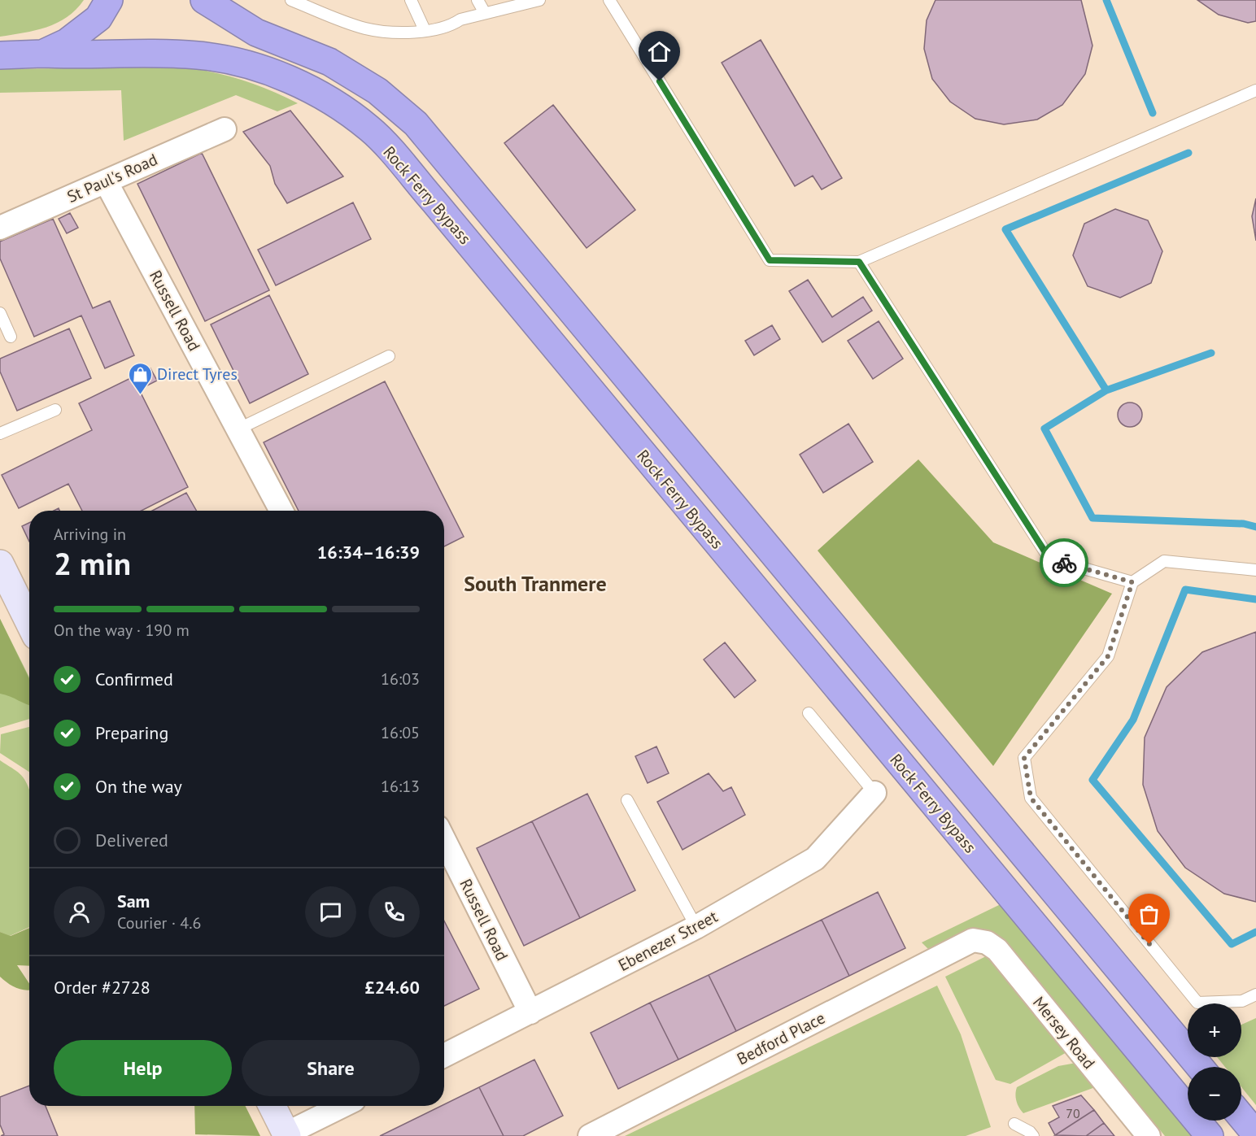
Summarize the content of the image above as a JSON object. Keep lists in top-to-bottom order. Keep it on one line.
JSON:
{"streets":{"highway":["Rock Ferry Bypass"],"street":["St Paul's Road","Russell Road","Ebenezer Street","Mersey Road","Bedford Place"]},"crossings":[["St Paul's Road","Russell Road"],["Russell Road","Ebenezer Street"],["Mersey Road","Bedford Place"]],"districts":["South Tranmere"],"places":{"shop":["Direct Tyres"]},"house_numbers":["70"],"page":{"heading":["2 min","Arriving in","16:34–16:39"],"panel":["Sam","Courier · 4.6","Order #2728","£24.60"],"bar":"On the way · 190 m","list":[["Confirmed","16:03"],["Preparing","16:05"],["On the way","16:13"],"Delivered"],"map_buttons":["+","−"],"buttons":["Help","Share"]}}
